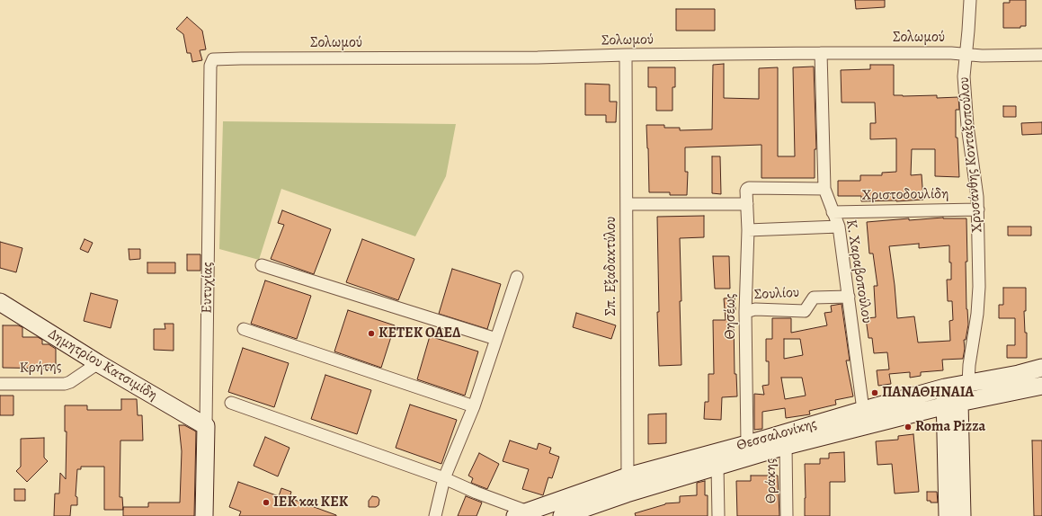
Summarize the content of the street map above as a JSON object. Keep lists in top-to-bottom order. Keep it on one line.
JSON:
{"streets":{"main road":["Ευτυχίας","Δημητρίου Κατσιμίδη","Θεσσαλονίκης"],"street":["Σολωμού","Χρυσάνθης Κονταξοπούλου","Χριστοδουλίδη","Σπ. Εξαδακτύλου","Κ. Χαραβοπούλου","Σουλίου","Θησέως","Κρήτης","Θράκης"]},"crossings":[["Σολωμού","Χρυσάνθης Κονταξοπούλου"],["Σολωμού","Σπ. Εξαδακτύλου"],["Σολωμού","Κ. Χαραβοπούλου"],["Σολωμού","Ευτυχίας"],["Χρυσάνθης Κονταξοπούλου","Χριστοδουλίδη"],["Χρυσάνθης Κονταξοπούλου","Θεσσαλονίκης"],["Χριστοδουλίδη","Κ. Χαραβοπούλου"],["Σπ. Εξαδακτύλου","Θεσσαλονίκης"],["Κ. Χαραβοπούλου","Σουλίου"],["Κ. Χαραβοπούλου","Θησέως"],["Κ. Χαραβοπούλου","Θεσσαλονίκης"],["Ευτυχίας","Δημητρίου Κατσιμίδη"],["Σουλίου","Θησέως"],["Θησέως","Θεσσαλονίκης"],["Δημητρίου Κατσιμίδη","Κρήτης"],["Θεσσαλονίκης","Θράκης"]],"places":["ΚΕΤΕΚ ΟΑΕΔ","ΠΑΝΑΘΗΝΑΙΑ","Roma Pizza","ΙΕΚ και ΚΕΚ"]}
